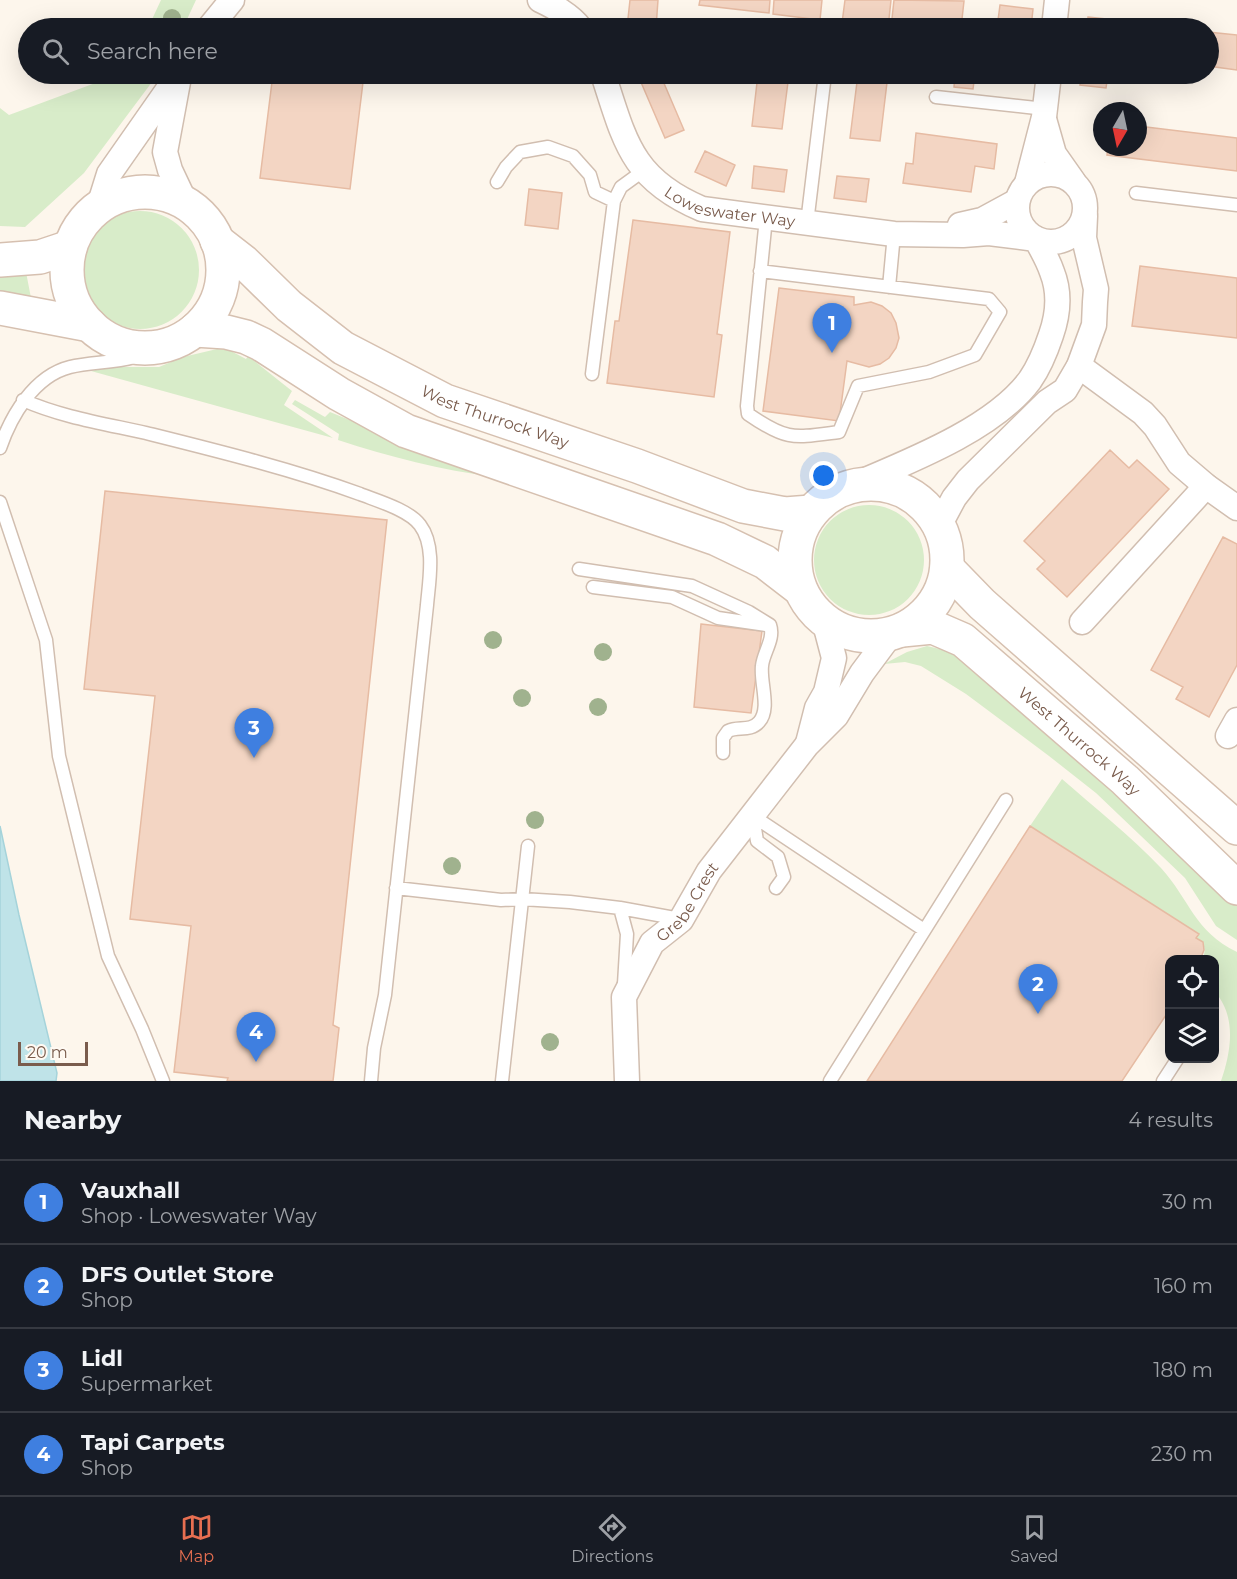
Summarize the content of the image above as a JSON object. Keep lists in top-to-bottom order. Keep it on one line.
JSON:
{"streets":{"main road":["West Thurrock Way"],"street":["Loweswater Way","Grebe Crest"]},"crossings":[["West Thurrock Way","Grebe Crest"]],"scale_bar":"20 m","north":"bottom","page":{"search":"Search here","pins":["1","3","2","4"],"scale":"20 m","heading":["Nearby","4 results"],"list":[{"mark":"1","name":"Vauxhall","note":"Shop · Loweswater Way","value":"30 m"},{"mark":"2","name":"DFS Outlet Store","note":"Shop","value":"160 m"},{"mark":"3","name":"Lidl","note":"Supermarket","value":"180 m"},{"mark":"4","name":"Tapi Carpets","note":"Shop","value":"230 m"}],"nav":["Map","Directions","Saved"]}}
